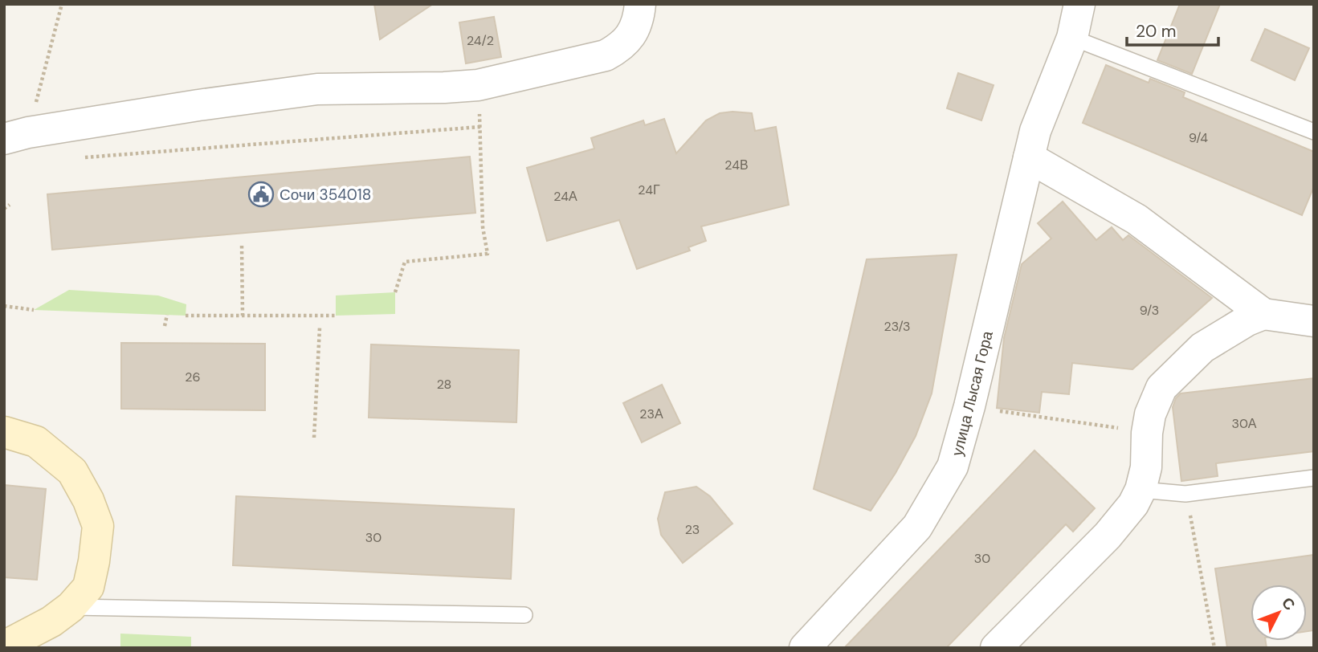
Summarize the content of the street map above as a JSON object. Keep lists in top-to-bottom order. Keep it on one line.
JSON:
{"streets":{"street":["улица Лысая Гора"]},"places":{"public building":["Сочи 354018"]},"house_numbers":["24/2","9/4","24В","24Г","24А","9/3","23/3","26","28","23А","30А","23","30","30"],"scale_bar":"20 m","north":"top right"}
